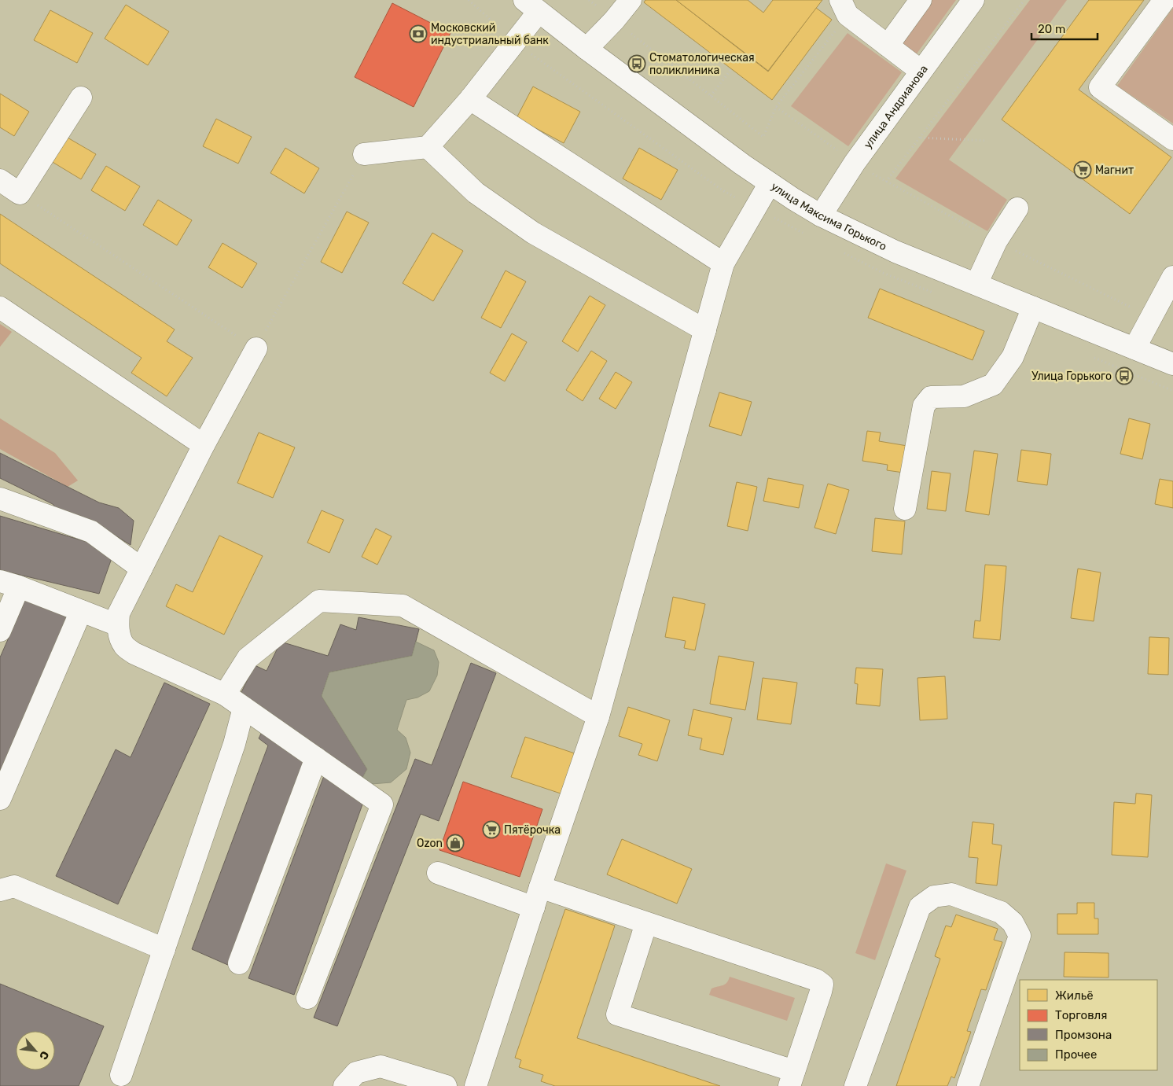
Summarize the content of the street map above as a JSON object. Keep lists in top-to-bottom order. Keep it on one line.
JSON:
{"streets":{"street":["улица Андрианова","улица Максима Горького"]},"crossings":[["улица Андрианова","улица Максима Горького"]],"places":{"bank":["Московский индустриальный банк"],"bus stop":["Стоматологическая поликлиника","Улица Горького"],"supermarket":["Магнит","Пятёрочка"],"shop":["Ozon"]},"legend":["Жильё","Торговля","Промзона","Прочее"],"scale_bar":"20 m","north":"bottom right"}
